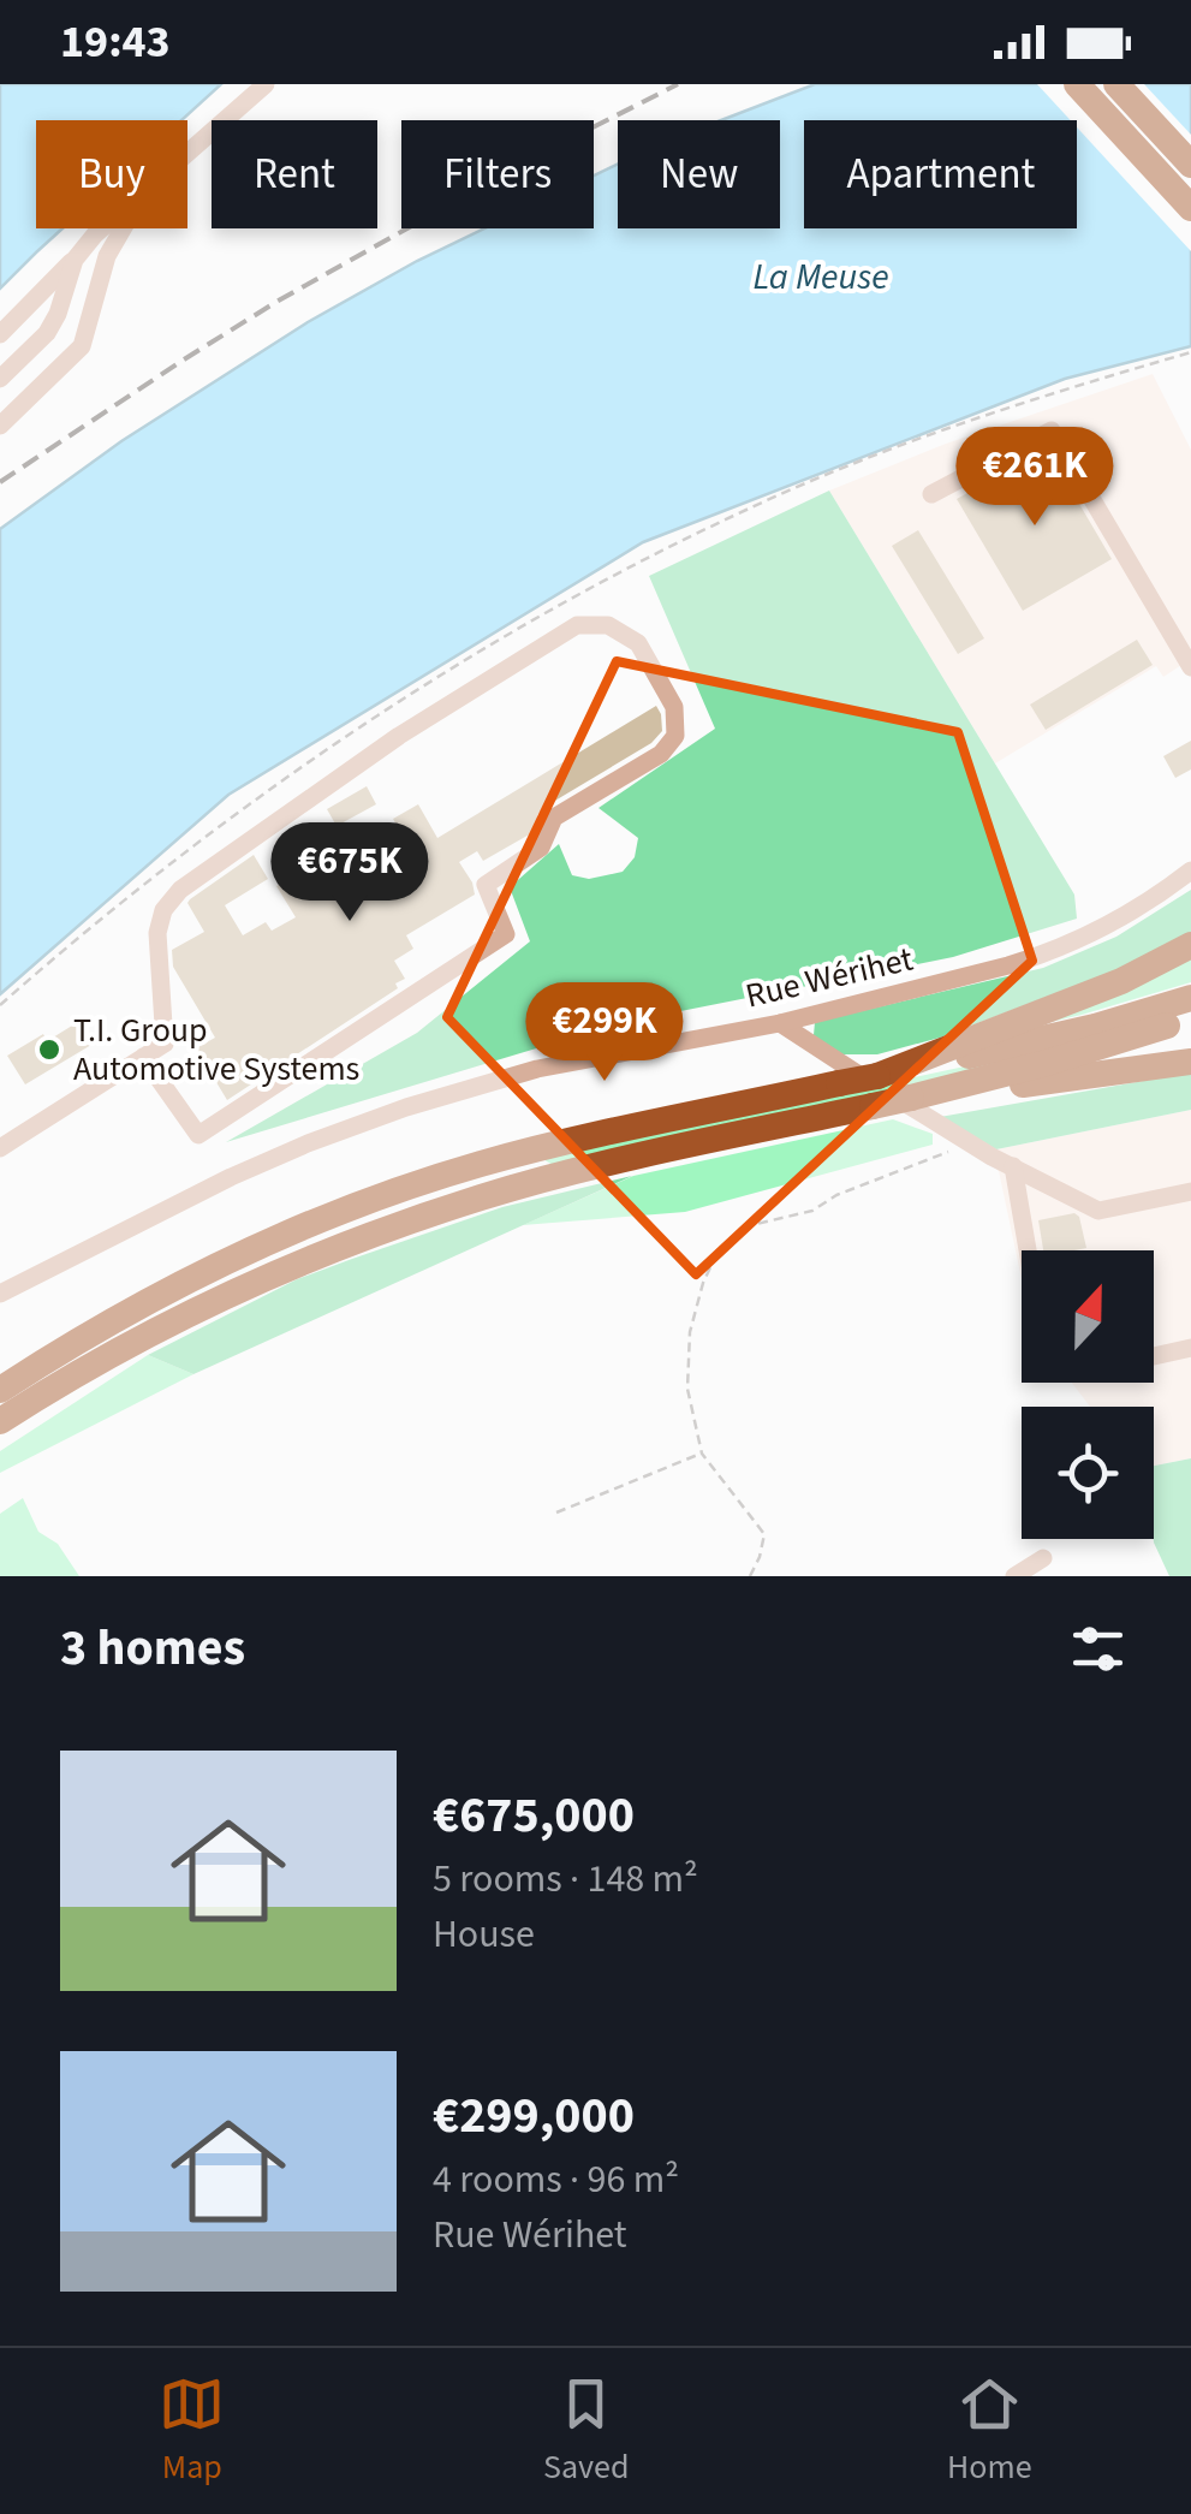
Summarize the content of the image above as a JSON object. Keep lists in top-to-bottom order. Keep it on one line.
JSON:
{"streets":{"street":["Rue Wérihet"]},"water":["La Meuse"],"places":["T.I. Group Automotive Systems"],"north":"top","page":{"status":"19:43","chip":["Buy","Rent","Filters","New","Apartment"],"price":["€261K","€675K","€299K"],"heading":"3 homes","list":[{"name":"€675,000","note":"5 rooms · 148 m² · House"},{"name":"€299,000","note":"4 rooms · 96 m² · Rue Wérihet"}],"tabs":["Map","Saved","Home"]}}
